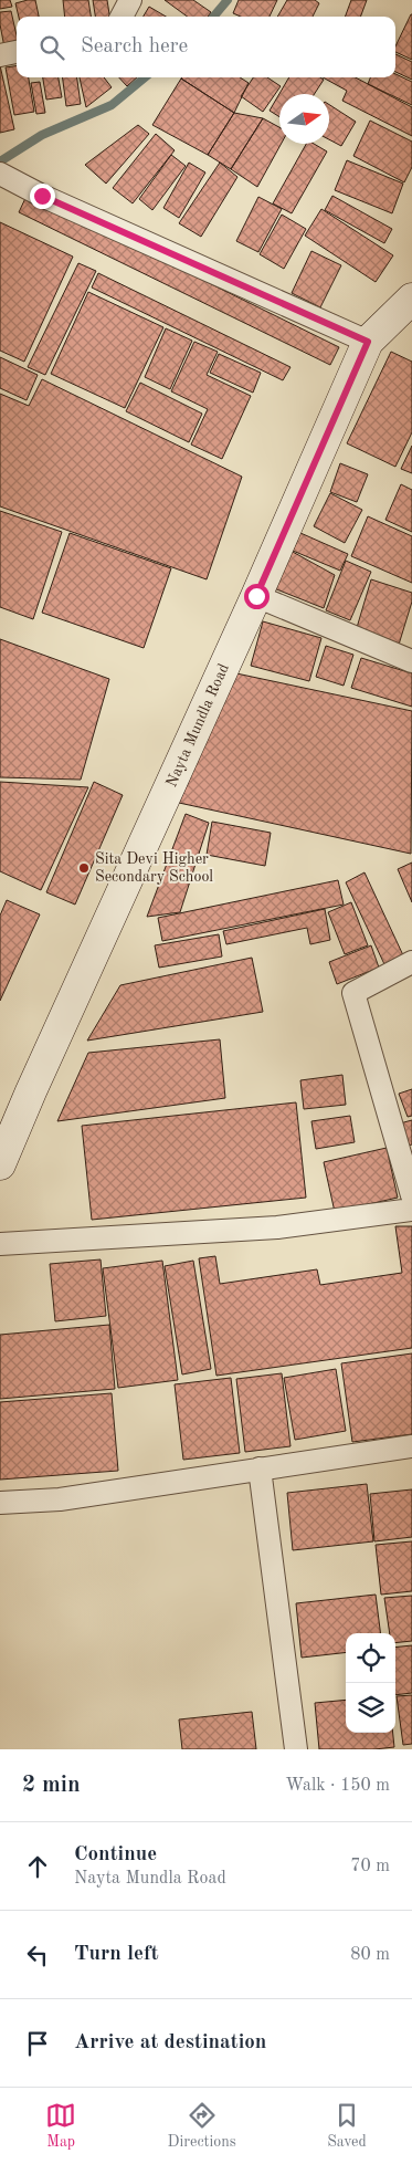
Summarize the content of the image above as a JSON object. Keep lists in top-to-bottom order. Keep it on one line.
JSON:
{"streets":{"main road":["Nayta Mundla Road"]},"places":["Sita Devi Higher Secondary School"],"north":"right","page":{"search":"Search here","heading":["2 min","Walk · 150 m"],"list":[["Continue","Nayta Mundla Road","70 m"],["Turn left","80 m"],"Arrive at destination"],"nav":["Map","Directions","Saved"]}}
